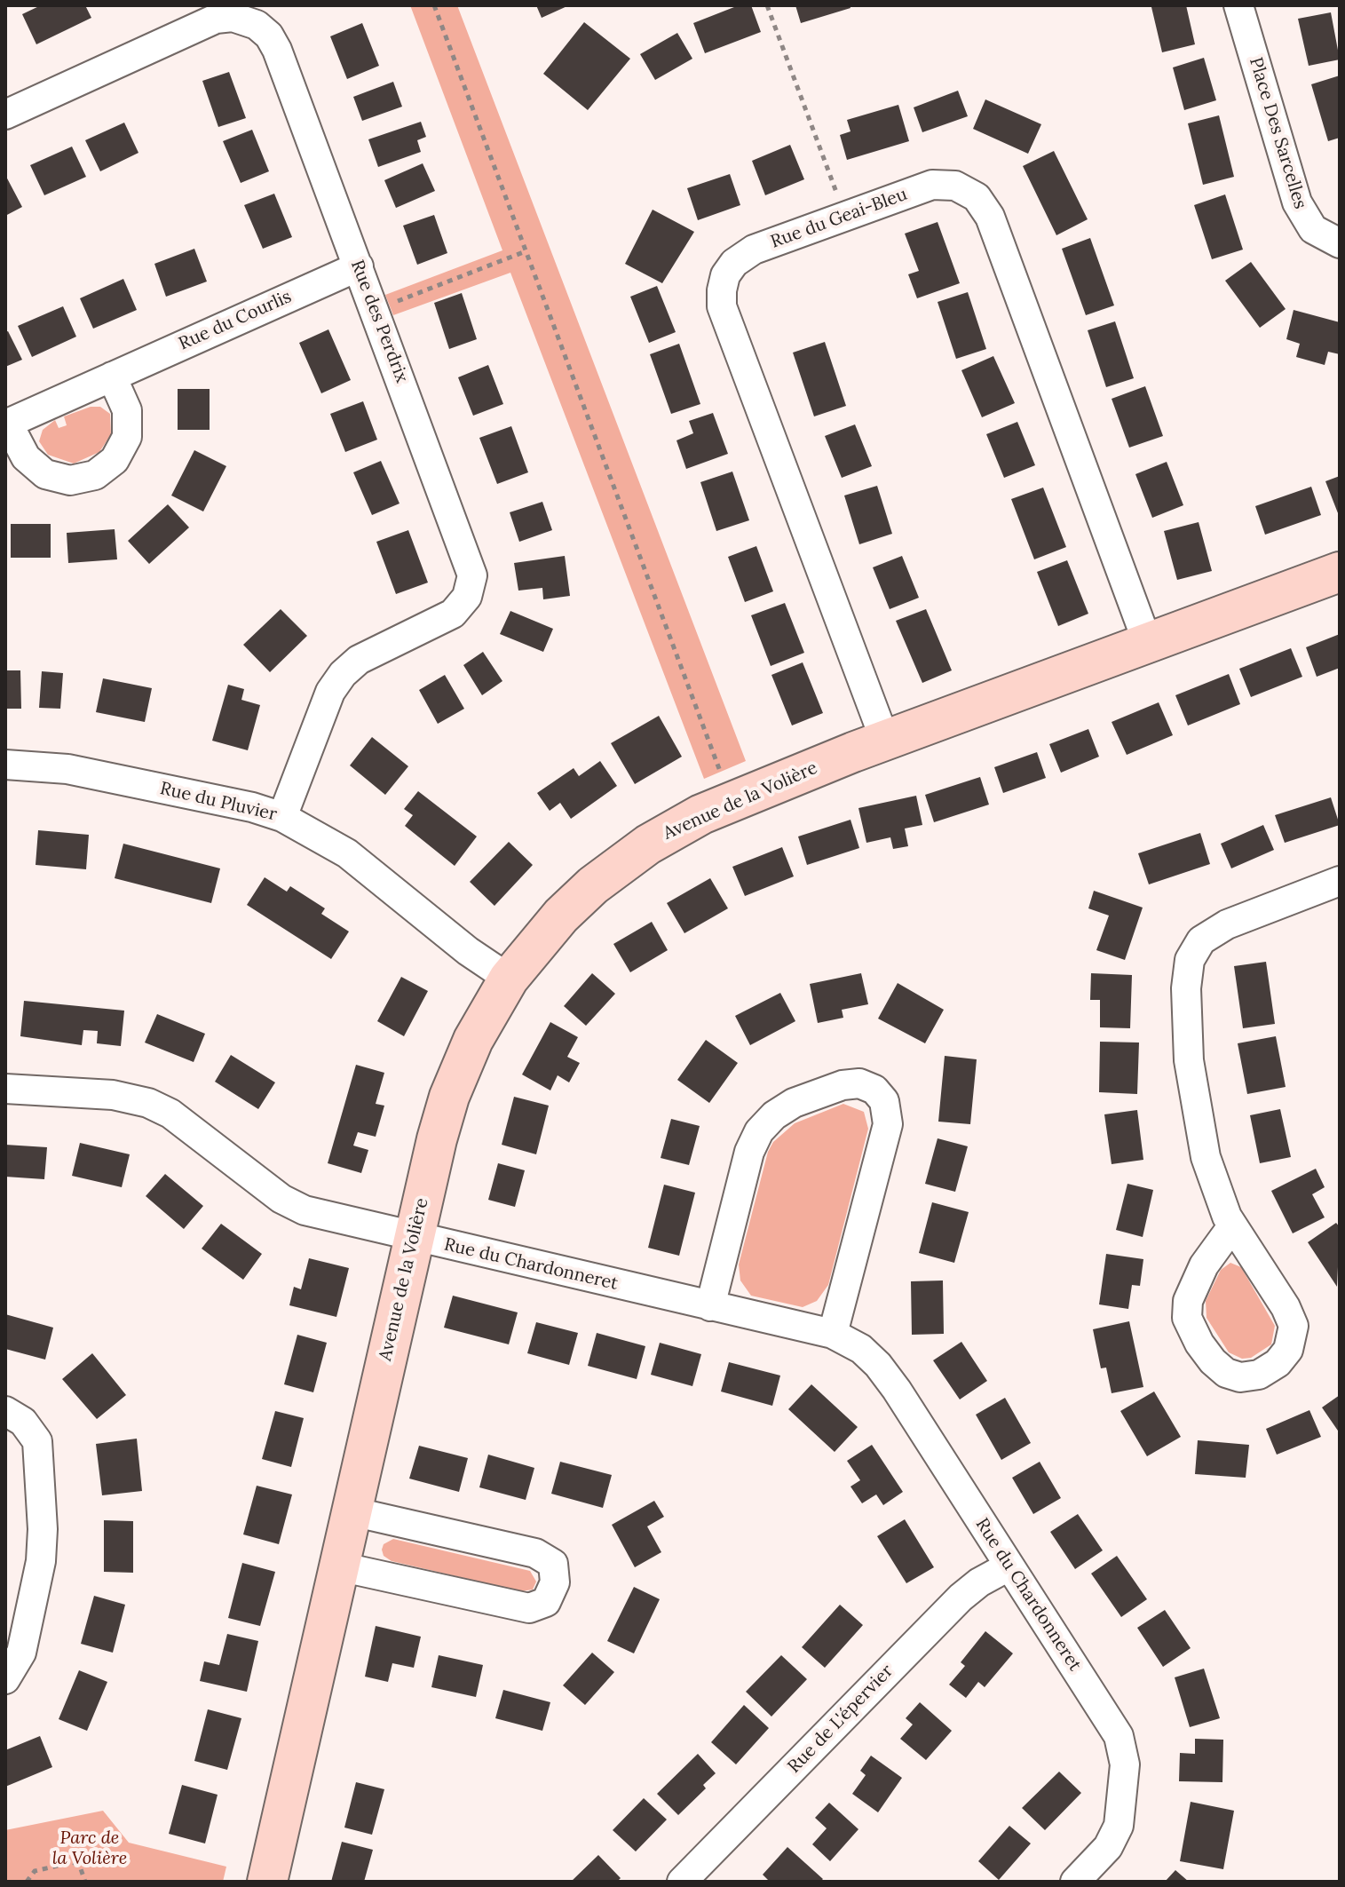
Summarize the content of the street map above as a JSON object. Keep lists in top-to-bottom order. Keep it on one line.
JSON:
{"streets":{"street":["Place Des Sarcelles","Rue du Geai-Bleu","Rue du Courlis","Rue des Perdrix","Avenue de la Volière","Rue du Pluvier","Rue du Chardonneret","Rue de L'épervier"]},"crossings":[["Rue du Geai-Bleu","Avenue de la Volière"],["Rue du Courlis","Rue des Perdrix"],["Rue des Perdrix","Rue du Pluvier"],["Avenue de la Volière","Rue du Pluvier"],["Avenue de la Volière","Rue du Chardonneret"],["Rue du Chardonneret","Rue de L'épervier"]],"parks":["Parc de la Volière"]}
